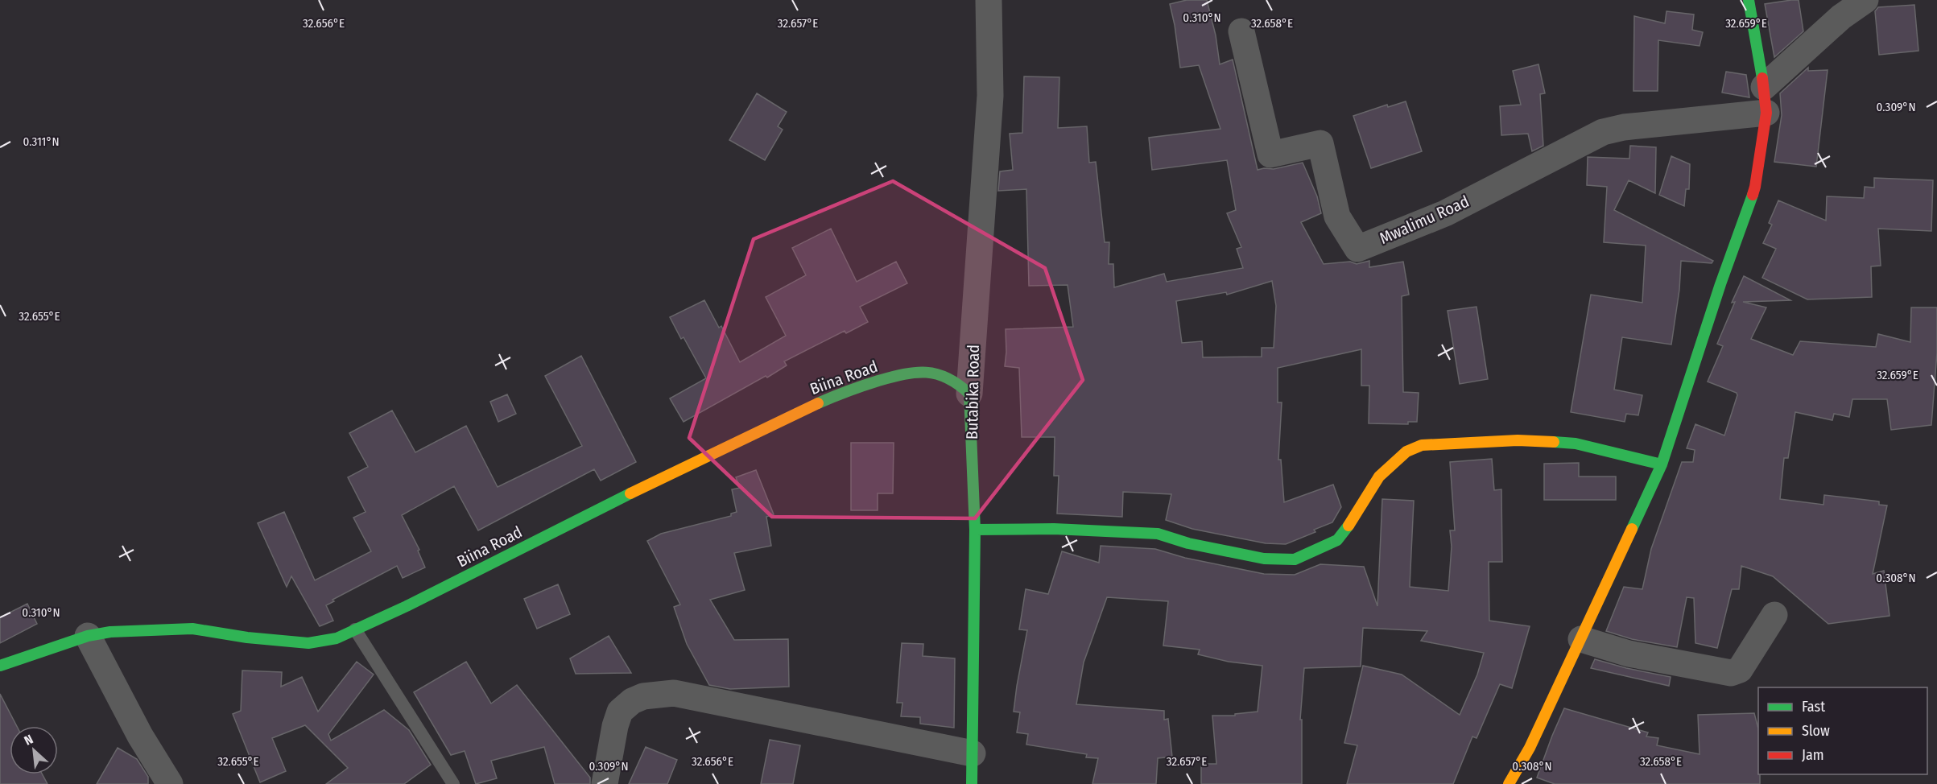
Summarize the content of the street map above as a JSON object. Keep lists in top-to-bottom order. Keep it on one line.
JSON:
{"streets":{"street":["Mwalimu Road","Biina Road","Butabika Road"]},"crossings":[["Biina Road","Butabika Road"]],"legend":["Fast","Slow","Jam"],"north":"top left","coordinates":["0.310°N","32.656°E","32.657°E","32.658°E","32.659°E","0.309°N","0.311°N","32.655°E","0.308°N"]}
